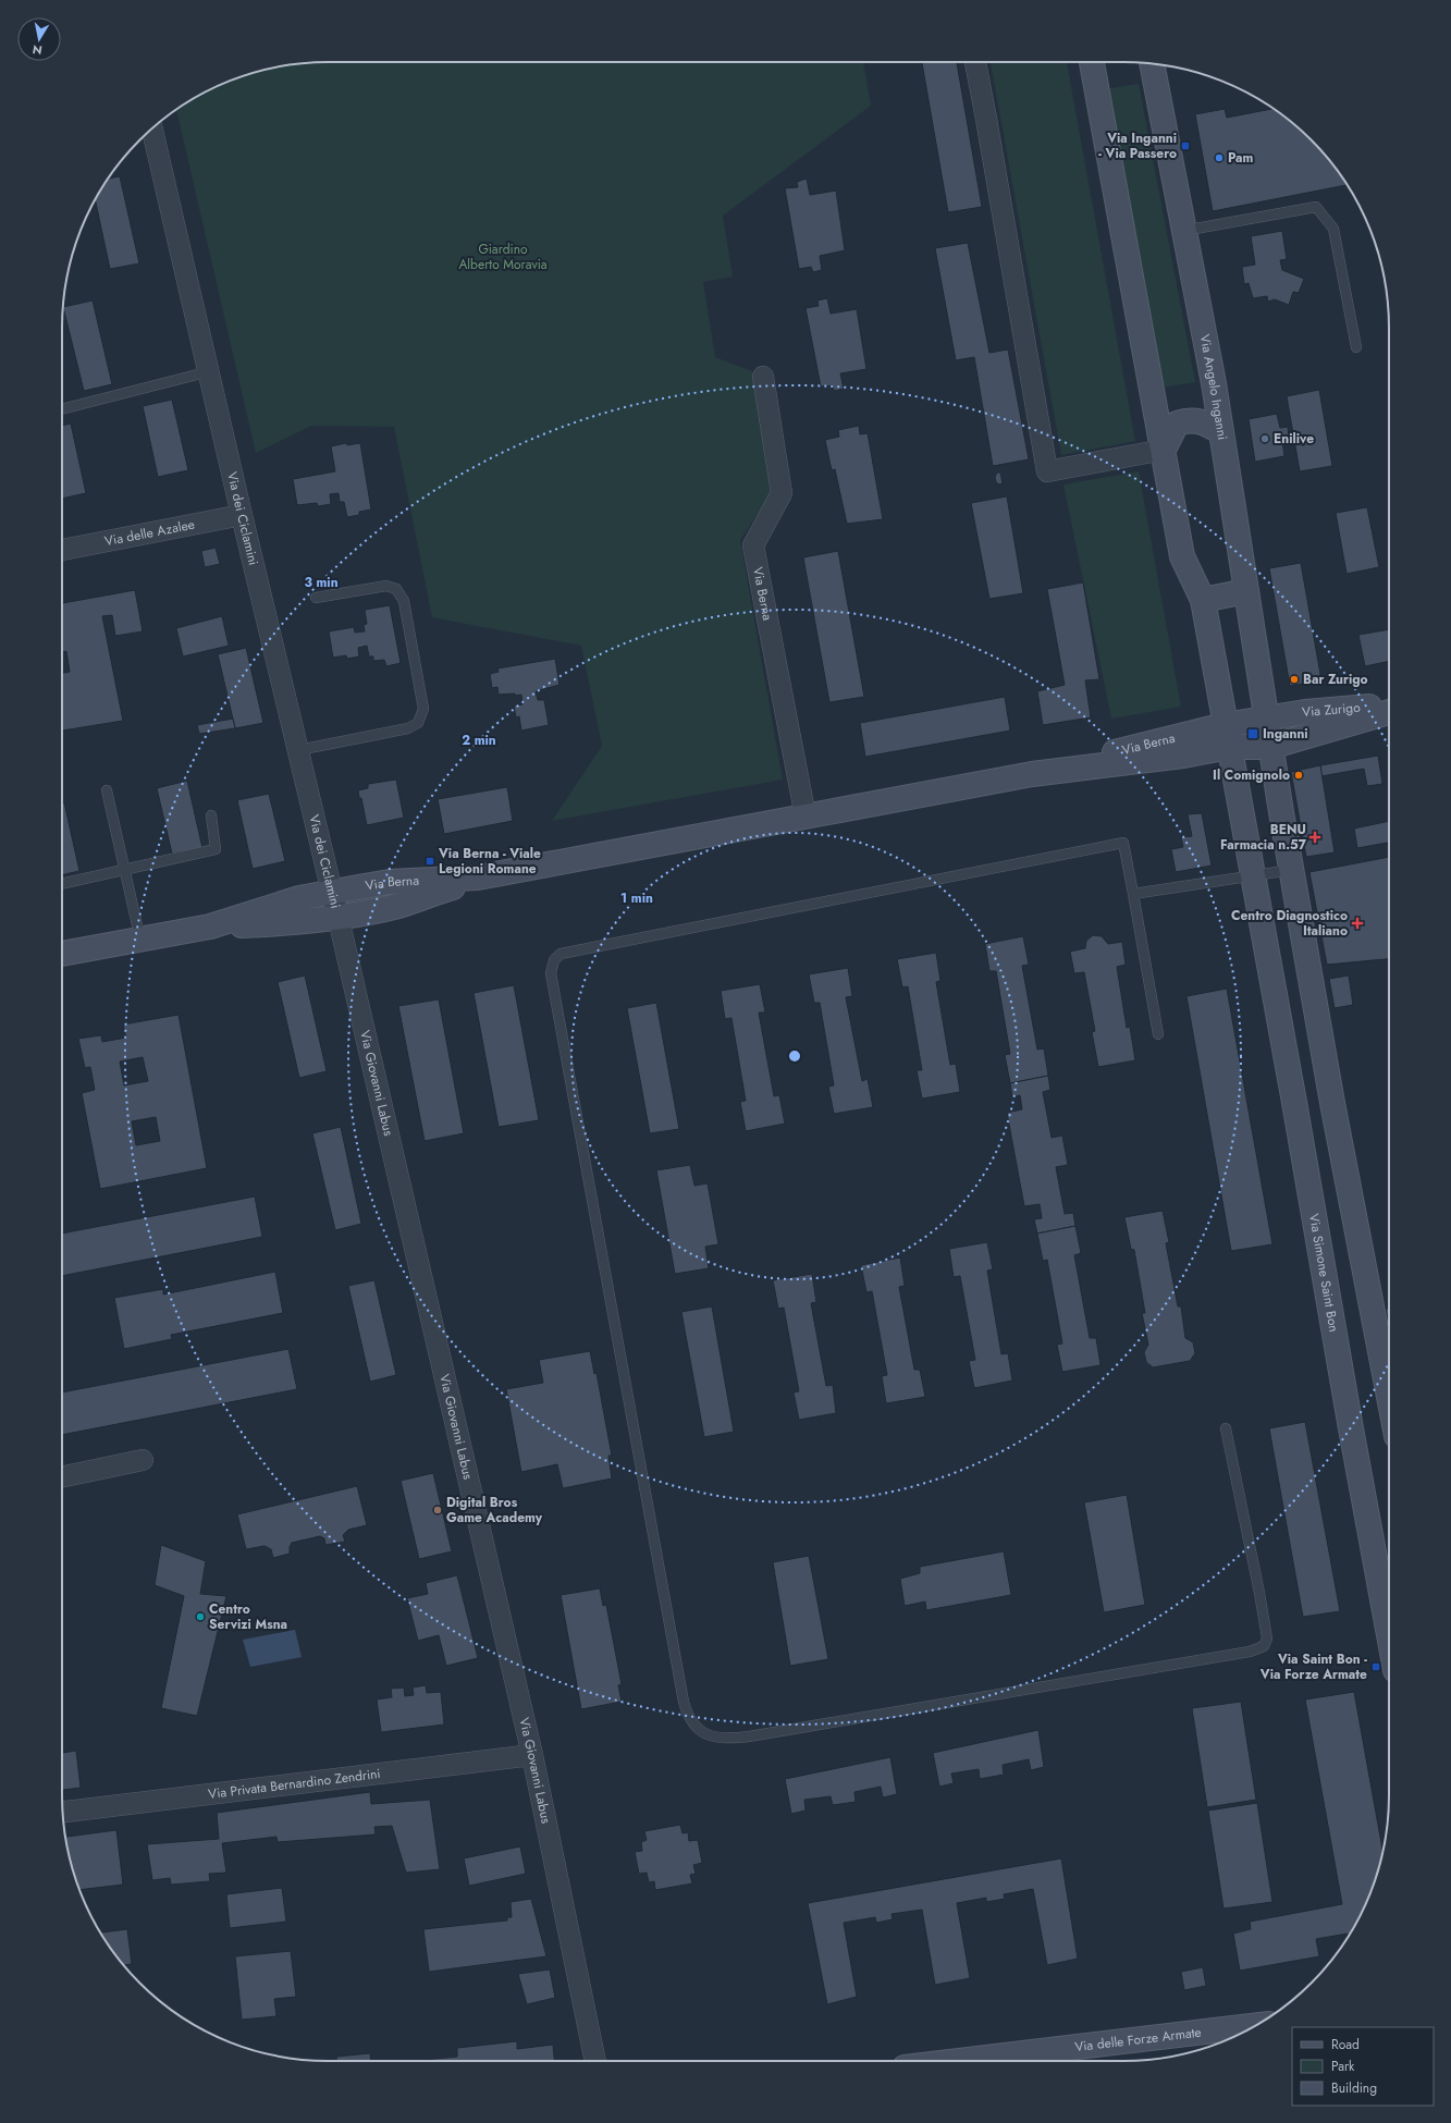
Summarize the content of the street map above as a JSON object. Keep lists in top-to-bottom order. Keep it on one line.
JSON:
{"streets":{"street":["Via Angelo Inganni","Via dei Ciclamini","Via delle Azalee","Via Berna","Via Zurigo","Via Giovanni Labus","Via Simone Saint Bon","Via Privata Bernardino Zendrini","Via delle Forze Armate"]},"crossings":[["Via Angelo Inganni","Via Berna"],["Via Angelo Inganni","Via Zurigo"],["Via dei Ciclamini","Via delle Azalee"],["Via dei Ciclamini","Via Berna"],["Via dei Ciclamini","Via Giovanni Labus"],["Via Berna","Via Zurigo"],["Via Berna","Via Giovanni Labus"],["Via Berna","Via Simone Saint Bon"],["Via Giovanni Labus","Via Privata Bernardino Zendrini"]],"parks":["Giardino Alberto Moravia"],"places":{"transit":["Via Inganni - Via Passero","Inganni","Via Berna - Viale Legioni Romane","Via Saint Bon - Via Forze Armate"],"other":["Pam","Enilive","Bar Zurigo","Il Comignolo","Digital Bros Game Academy","Centro Servizi Msna"],"health":["BENU Farmacia n.57","Centro Diagnostico Italiano"]},"legend":["Road","Park","Building"],"north":"bottom","rings":["3 min","2 min","1 min"]}
